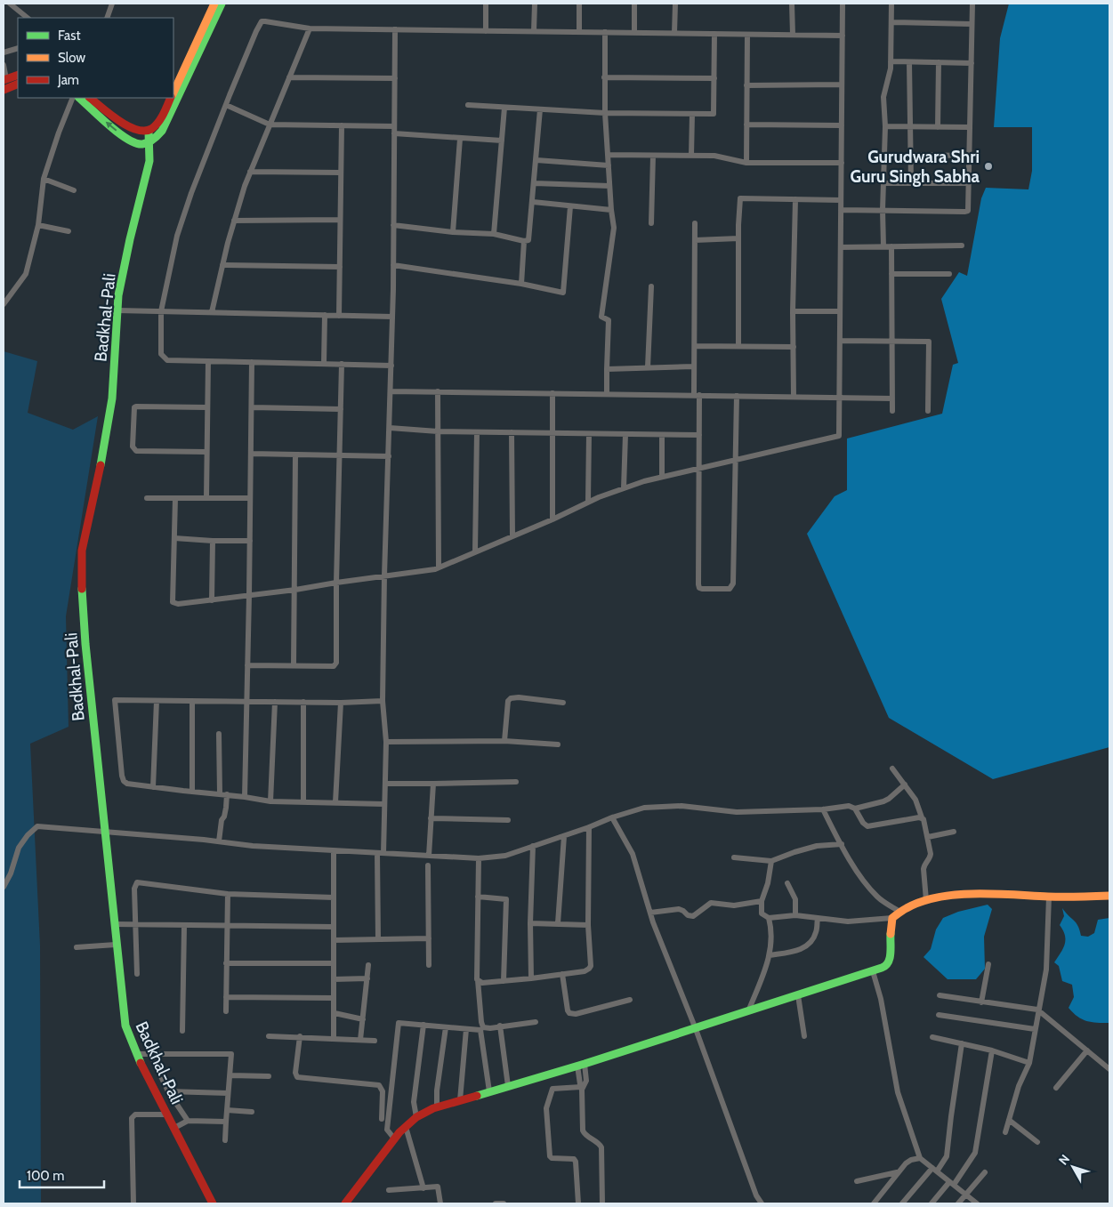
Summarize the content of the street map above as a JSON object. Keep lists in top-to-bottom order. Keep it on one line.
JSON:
{"streets":{"street":["Badkhal-Pali"]},"places":["Gurudwara Shri Guru Singh Sabha"],"legend":["Fast","Slow","Jam"],"scale_bar":"100 m","north":"top left"}
